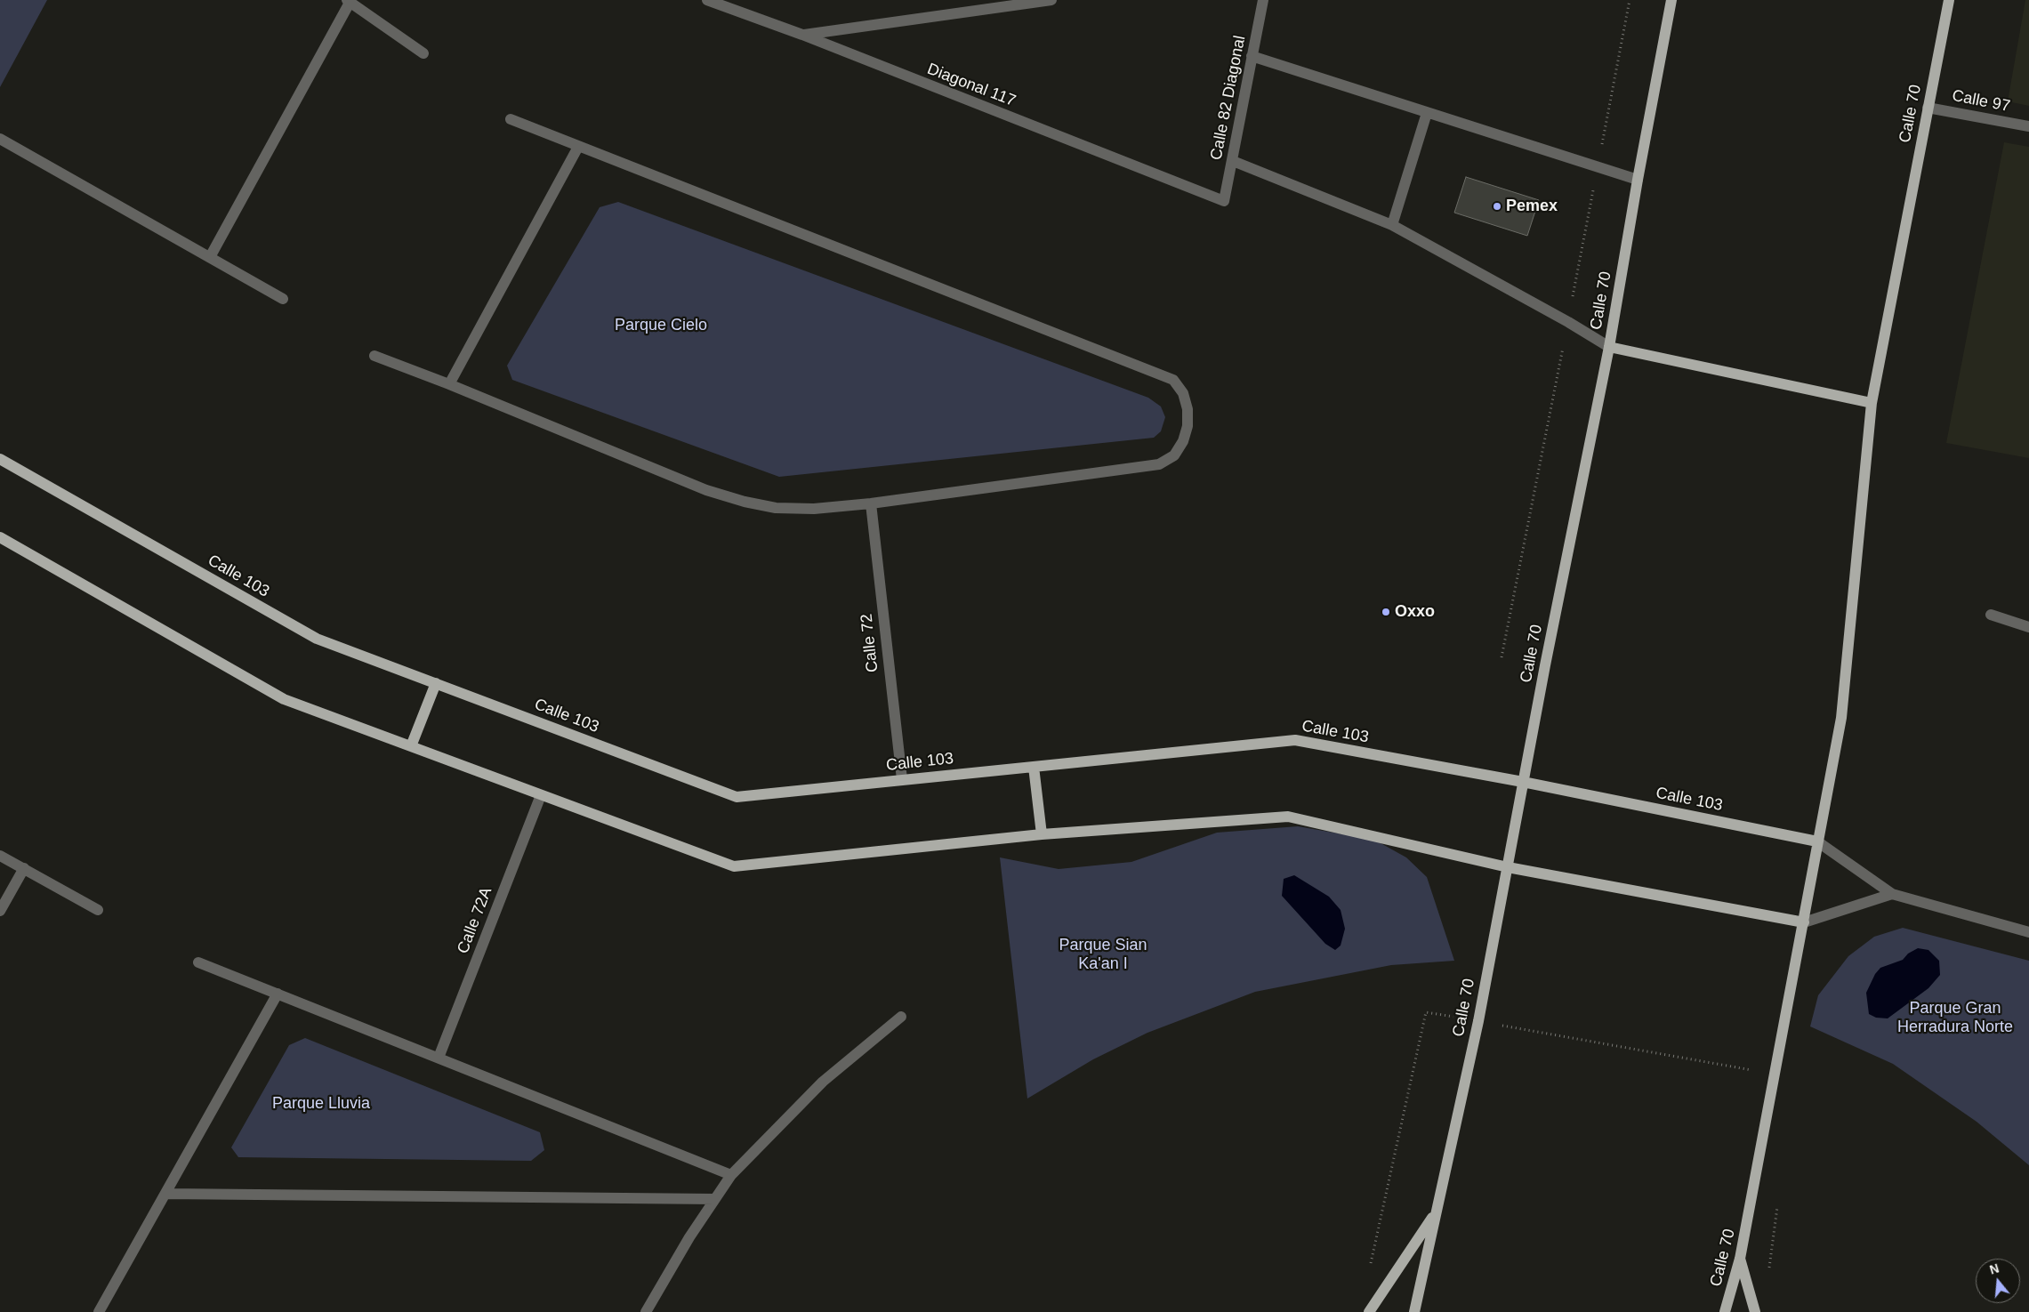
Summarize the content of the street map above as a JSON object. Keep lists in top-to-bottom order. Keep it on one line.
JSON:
{"streets":{"main road":["Calle 70","Calle 103"],"street":["Diagonal 117","Calle 82 Diagonal","Calle 97","Calle 72","Calle 72A"]},"crossings":[["Diagonal 117","Calle 82 Diagonal"],["Calle 97","Calle 70"],["Calle 70","Calle 103"],["Calle 103","Calle 72"]],"parks":["Parque Cielo","Parque Sian Ka'an I","Parque Gran Herradura Norte","Parque Lluvia"],"places":["Pemex","Oxxo"],"north":"top"}
